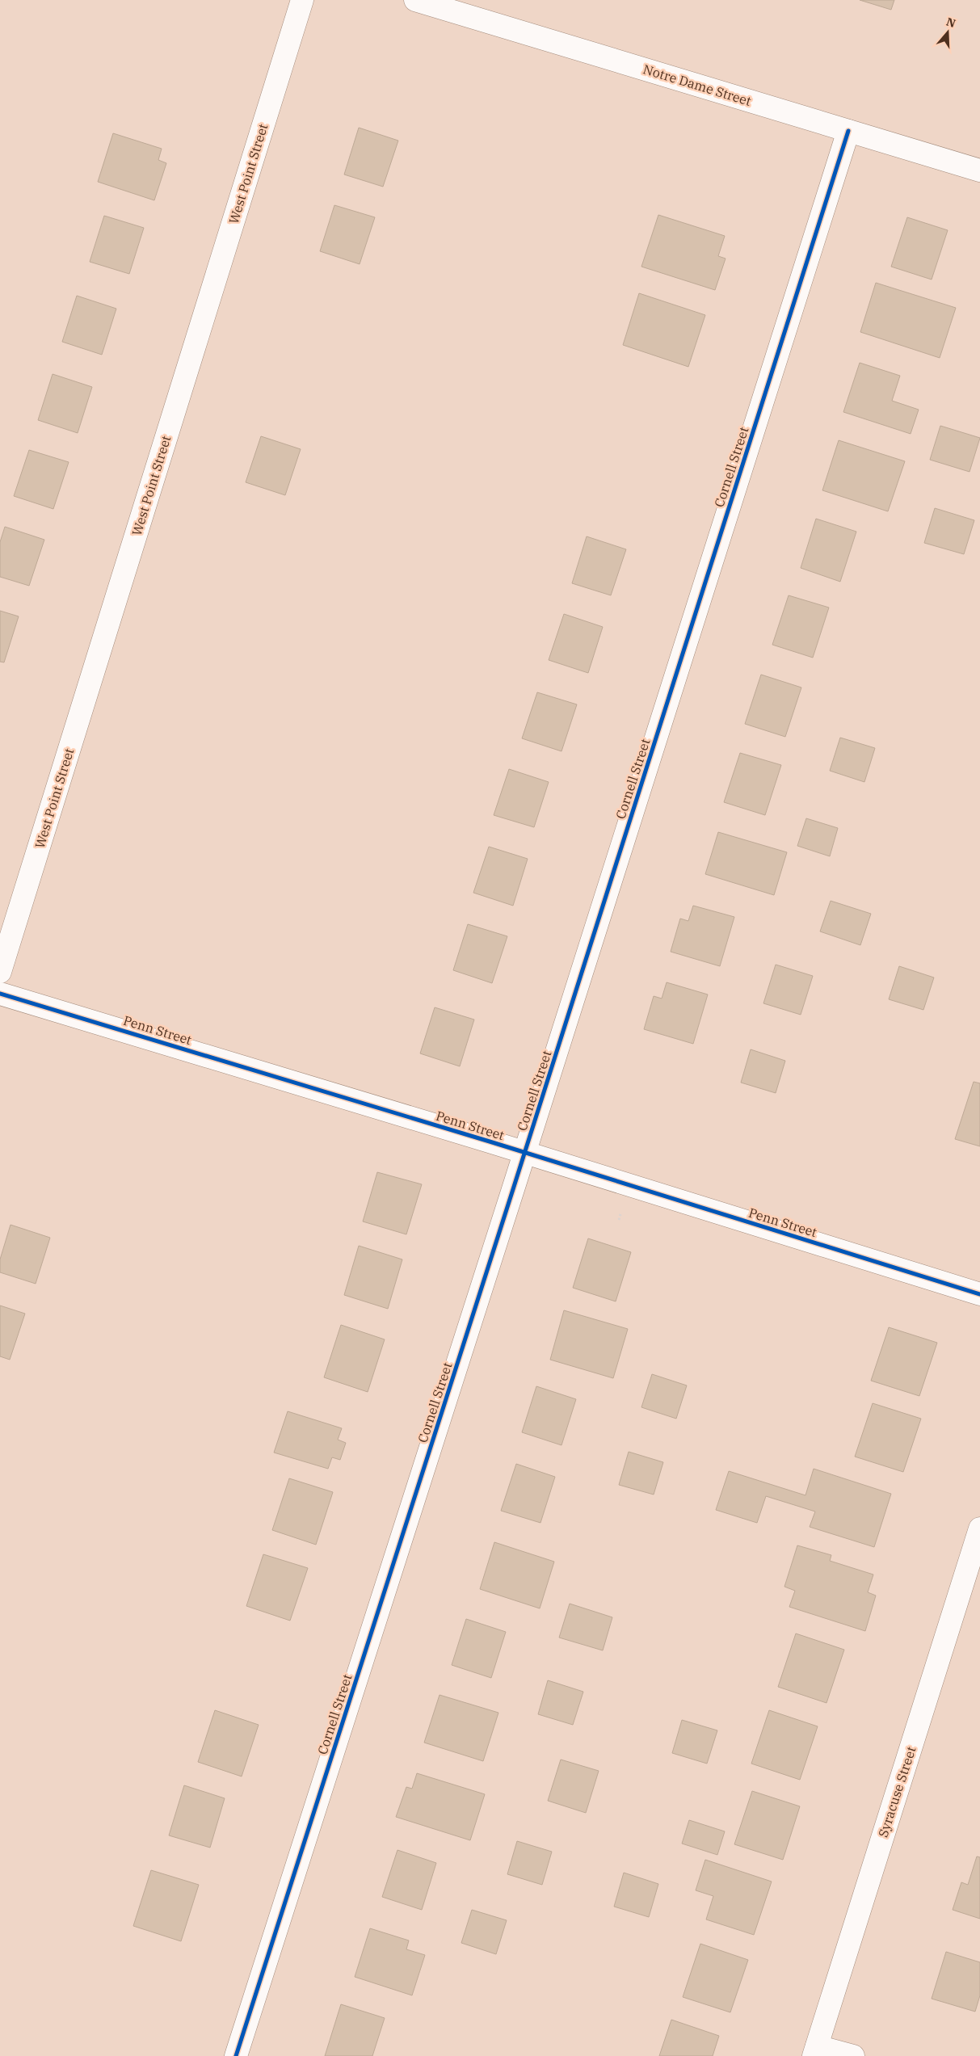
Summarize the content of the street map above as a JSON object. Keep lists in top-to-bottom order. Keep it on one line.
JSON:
{"streets":{"street":["Notre Dame Street","West Point Street","Cornell Street","Penn Street","Syracuse Street"]},"crossings":[["Notre Dame Street","Cornell Street"],["Cornell Street","Penn Street"]],"north":"top"}
